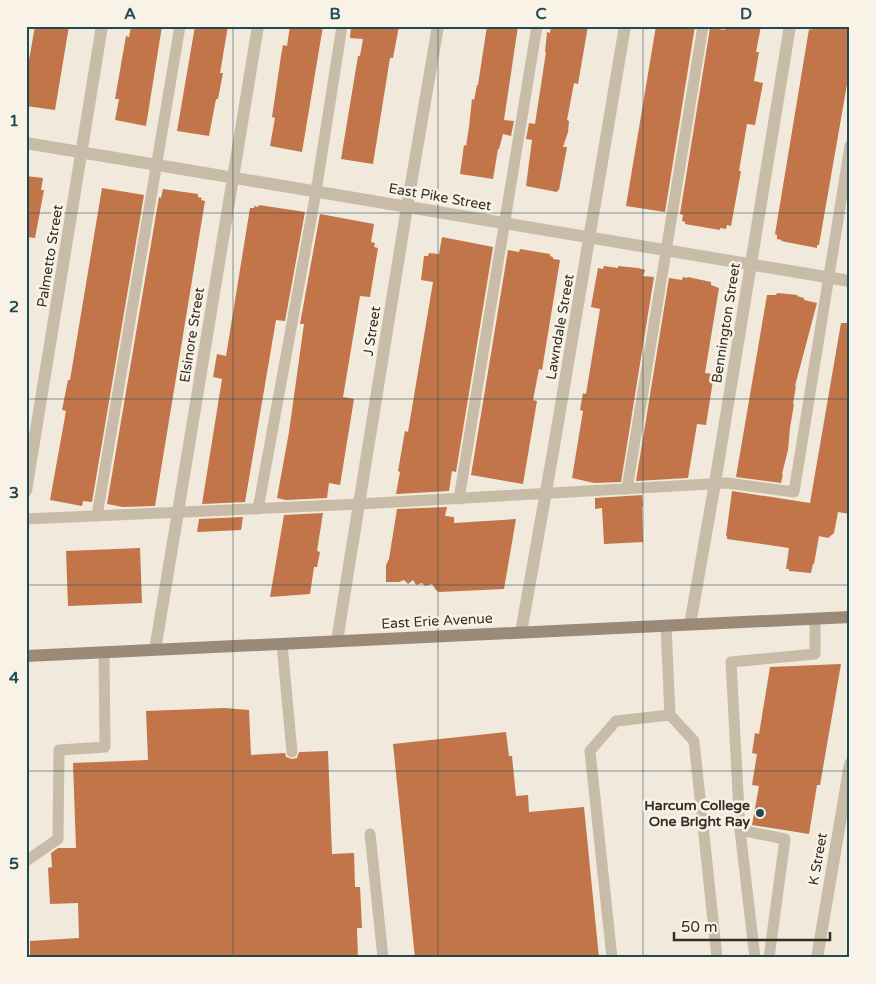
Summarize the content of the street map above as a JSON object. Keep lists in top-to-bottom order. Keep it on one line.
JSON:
{"streets":{"main road":["East Erie Avenue"],"street":["East Pike Street","Palmetto Street","Bennington Street","Lawndale Street","J Street","Elsinore Street","K Street"]},"crossings":[["East Pike Street","Palmetto Street"],["East Pike Street","Bennington Street"],["East Pike Street","Lawndale Street"],["East Pike Street","J Street"],["East Pike Street","Elsinore Street"],["Bennington Street","East Erie Avenue"],["Lawndale Street","East Erie Avenue"],["J Street","East Erie Avenue"],["Elsinore Street","East Erie Avenue"]],"places":["Harcum College One Bright Ray"],"scale_bar":"50 m","grid":{"columns":["A","B","C","D"],"rows":["1","2","3","4","5"]}}
